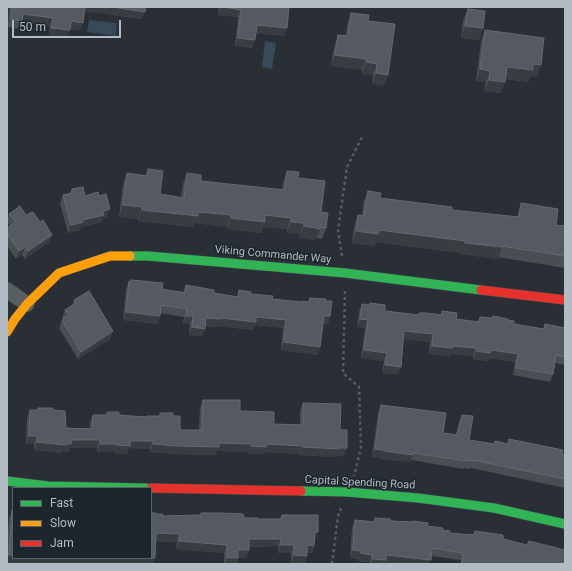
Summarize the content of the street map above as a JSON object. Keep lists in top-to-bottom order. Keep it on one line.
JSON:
{"streets":{"street":["Viking Commander Way","Capital Spending Road"]},"legend":["Fast","Slow","Jam"],"scale_bar":"50 m"}
